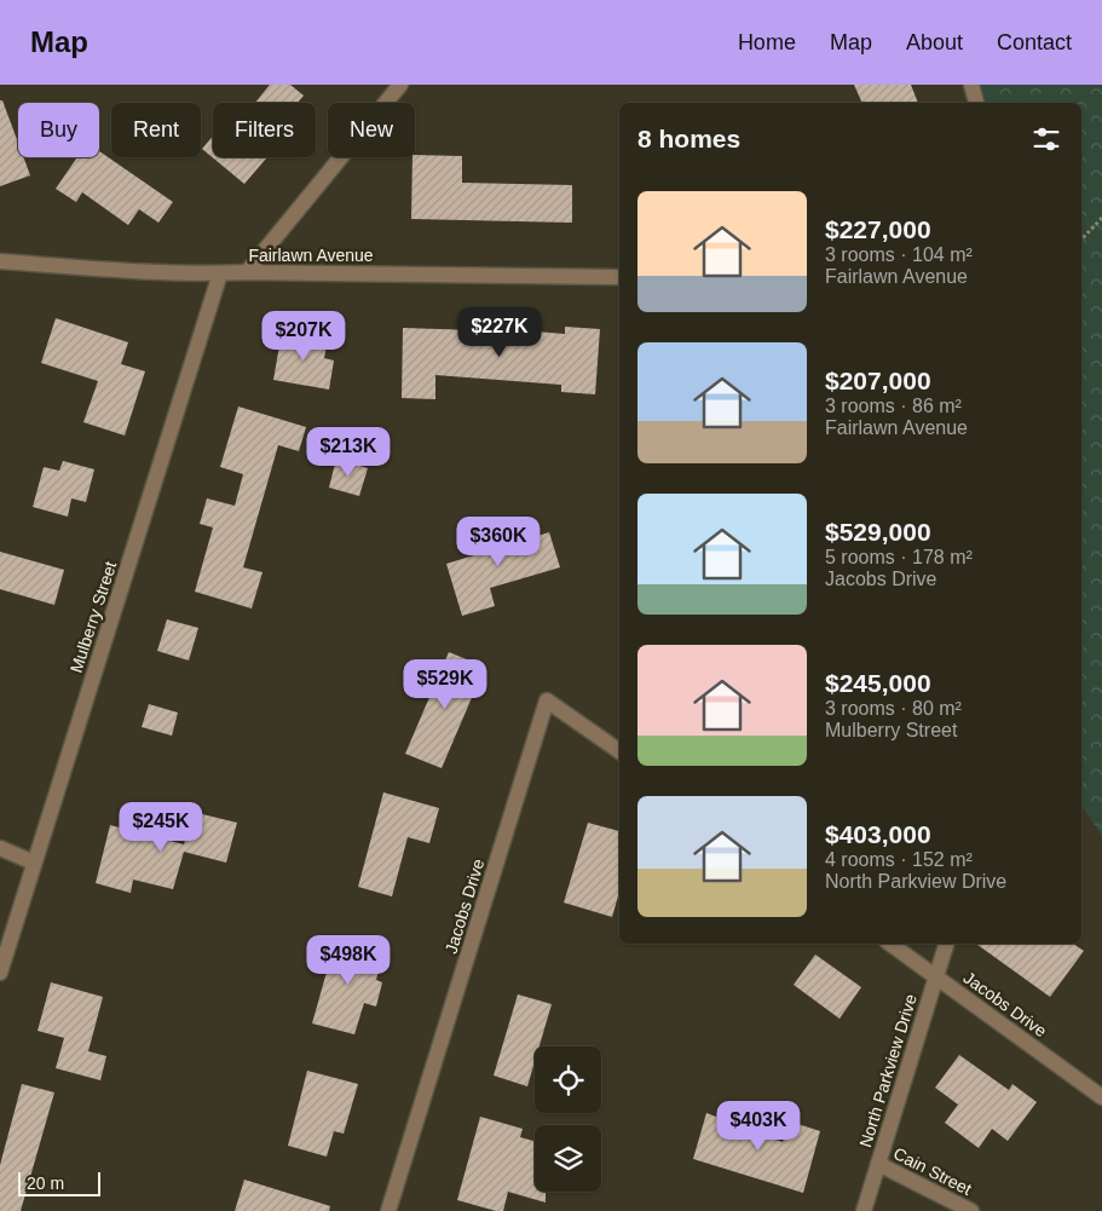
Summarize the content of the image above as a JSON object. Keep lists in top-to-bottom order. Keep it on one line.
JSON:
{"streets":{"street":["Fairlawn Avenue","Mulberry Street","Jacobs Drive","North Parkview Drive","Cain Street"]},"crossings":[["Fairlawn Avenue","Mulberry Street"],["Jacobs Drive","North Parkview Drive"],["North Parkview Drive","Cain Street"]],"scale_bar":"20 m","page":{"header":"Map","nav":["Home","Map","About","Contact"],"chip":["Buy","Rent","Filters","New"],"heading":"8 homes","list":[{"name":"$227,000","note":"3 rooms · 104 m² · Fairlawn Avenue"},{"name":"$207,000","note":"3 rooms · 86 m² · Fairlawn Avenue"},{"name":"$529,000","note":"5 rooms · 178 m² · Jacobs Drive"},{"name":"$245,000","note":"3 rooms · 80 m² · Mulberry Street"},{"name":"$403,000","note":"4 rooms · 152 m² · North Parkview Drive"}],"price":["$227K","$207K","$213K","$360K","$529K","$245K","$498K","$403K"],"scale":"20 m"}}
